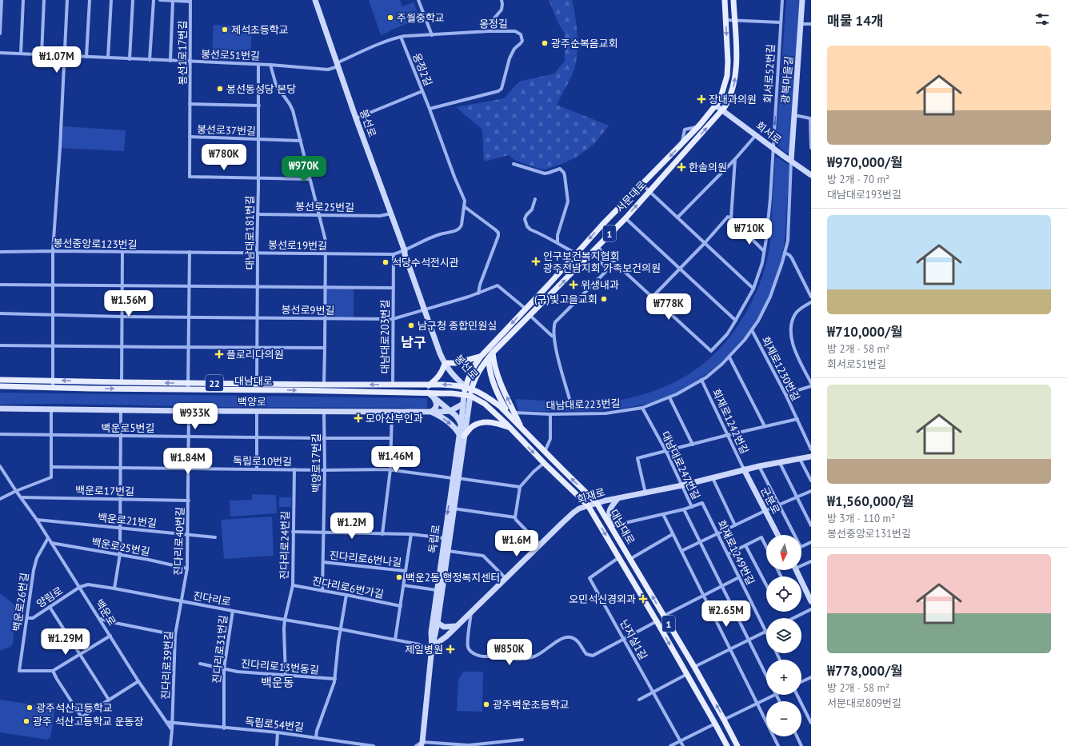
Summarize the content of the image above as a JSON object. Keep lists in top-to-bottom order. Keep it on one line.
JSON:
{"streets":{"main road":["광복마을길","봉선로","회서로","서문대로","1","대남대로","22","백양로","회재로","군분로","독립로"],"street":["옹정길","봉선1로17번길","봉선로51번길","옹정2길","회서로52번길","봉선로37번길","봉선로25번길","대남대로181번길","봉선중앙로123번길","봉선로19번길","봉선로9번길","대남대로203번길","회재로1230번길","대남대로223번길","회재로1242번길","백운로5번길","독립로10번길","백양로17번길","대남대로247번길","백운로17번길","백운로21번길","진다리로40번길","진다리로24번길","백운로25번길","회재로1249번길","진다리로6번나길","진다리로6번가길","양림로","진다리로","백운로26번길","백운로","난지실1길","진다리로31번길","진다리로39번길","진다리로13번동길","독립로54번길"]},"crossings":[["옹정길","봉선로51번길"],["옹정길","옹정2길"],["옹정길","봉선로"],["봉선1로17번길","봉선로51번길"],["봉선1로17번길","봉선로37번길"],["봉선1로17번길","대남대로181번길"],["봉선로51번길","봉선로"],["봉선로51번길","봉선로37번길"],["봉선로51번길","봉선로25번길"],["봉선로51번길","대남대로181번길"],["봉선로51번길","봉선로19번길"],["봉선로51번길","봉선로9번길"],["봉선로51번길","대남대로203번길"],["봉선로51번길","대남대로"],["옹정2길","봉선로19번길"],["회서로52번길","회서로"],["광복마을길","회서로"],["광복마을길","대남대로223번길"],["봉선로","서문대로"],["봉선로","봉선로25번길"],["봉선로","봉선로19번길"],["봉선로","봉선로9번길"],["봉선로","대남대로"],["봉선로37번길","대남대로181번길"],["회서로","서문대로"],["회서로","대남대로223번길"],["서문대로","봉선로9번길"],["서문대로","대남대로"],["서문대로","독립로"],["봉선로25번길","대남대로181번길"],["대남대로181번길","봉선로19번길"],["대남대로181번길","봉선로9번길"],["대남대로181번길","대남대로203번길"],["대남대로181번길","대남대로"],["봉선중앙로123번길","봉선로19번길"],["봉선로19번길","대남대로203번길"],["봉선로9번길","대남대로203번길"],["대남대로203번길","대남대로"],["회재로1230번길","대남대로223번길"],["대남대로","대남대로247번길"],["대남대로","회재로"],["대남대로","독립로"],["대남대로","난지실1길"],["백양로","백양로17번길"],["백양로","독립로"],["백양로","진다리로40번길"],["대남대로223번길","회재로1242번길"],["대남대로223번길","대남대로247번길"],["회재로1242번길","회재로"],["회재로1242번길","군분로"],["백운로5번길","백양로17번길"],["백운로5번길","진다리로40번길"],["독립로10번길","백양로17번길"],["독립로10번길","독립로"],["독립로10번길","진다리로40번길"],["독립로10번길","진다리로24번길"],["백양로17번길","진다리로6번나길"],["백양로17번길","진다리로6번가길"],["대남대로247번길","회재로"],["대남대로247번길","회재로1249번길"],["백운로17번길","진다리로40번길"],["백운로17번길","백운로"],["회재로","군분로"],["회재로","독립로"],["회재로","진다리로"],["백운로21번길","진다리로40번길"],["백운로21번길","백운로"],["독립로","진다리로"],["진다리로40번길","백운로25번길"],["진다리로40번길","진다리로"],["진다리로40번길","진다리로39번길"],["진다리로24번길","진다리로6번가길"],["진다리로24번길","진다리로"],["진다리로24번길","진다리로13번동길"],["백운로25번길","백운로"],["양림로","진다리로"],["양림로","백운로26번길"],["양림로","백운로"],["진다리로","백운로"],["진다리로","진다리로31번길"],["진다리로","진다리로39번길"],["백운로26번길","백운로"],["백운로","진다리로39번길"],["백운로","독립로54번길"],["진다리로31번길","진다리로13번동길"],["진다리로31번길","독립로54번길"],["진다리로39번길","독립로54번길"]],"districts":["남구","백운동"],"places":{"other":["주월중학교","제석초등학교","광주순복음교회","봉선동성당 본당","석당수석전시관","(구)빛고을교회","남구청 종합민원실","백운2동 행정복지센터","광주백운초등학교","광주석산고등학교","광주 석산고등학교 운동장"],"health":["장내과의원","한솔의원","인구보건복지협회 광주전남지회 가족보건의원","위생내과","플로리다의원","모아산부인과","오민석신경외과","제일병원"]},"north":"bottom","page":{"heading":"매물 14개","list":[{"name":"₩970,000/월","note":"방 2개 · 70 m² · 대남대로193번길"},{"name":"₩710,000/월","note":"방 2개 · 58 m² · 회서로51번길"},{"name":"₩1,560,000/월","note":"방 3개 · 110 m² · 봉선중앙로131번길"},{"name":"₩778,000/월","note":"방 2개 · 58 m² · 서문대로809번길"}],"price":["₩1.07M","₩780K","₩970K","₩710K","₩1.56M","₩778K","₩933K","₩1.46M","₩1.84M","₩1.2M","₩1.6M","₩2.65M","₩1.29M","₩850K"],"map_buttons":["+","−"]}}
